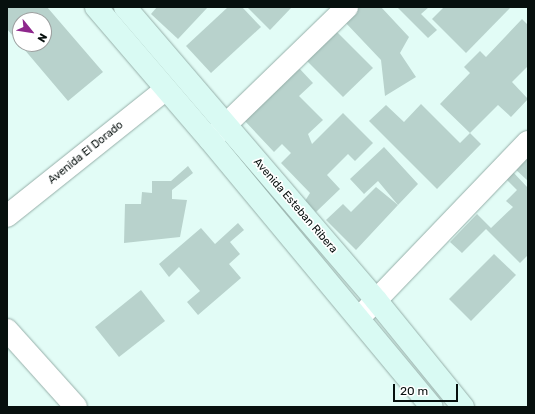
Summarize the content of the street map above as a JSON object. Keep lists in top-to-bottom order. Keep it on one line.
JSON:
{"streets":{"main road":["Avenida Esteban Ribera"],"street":["Avenida El Dorado"]},"crossings":[["Avenida El Dorado","Avenida Esteban Ribera"]],"scale_bar":"20 m","north":"bottom right"}
